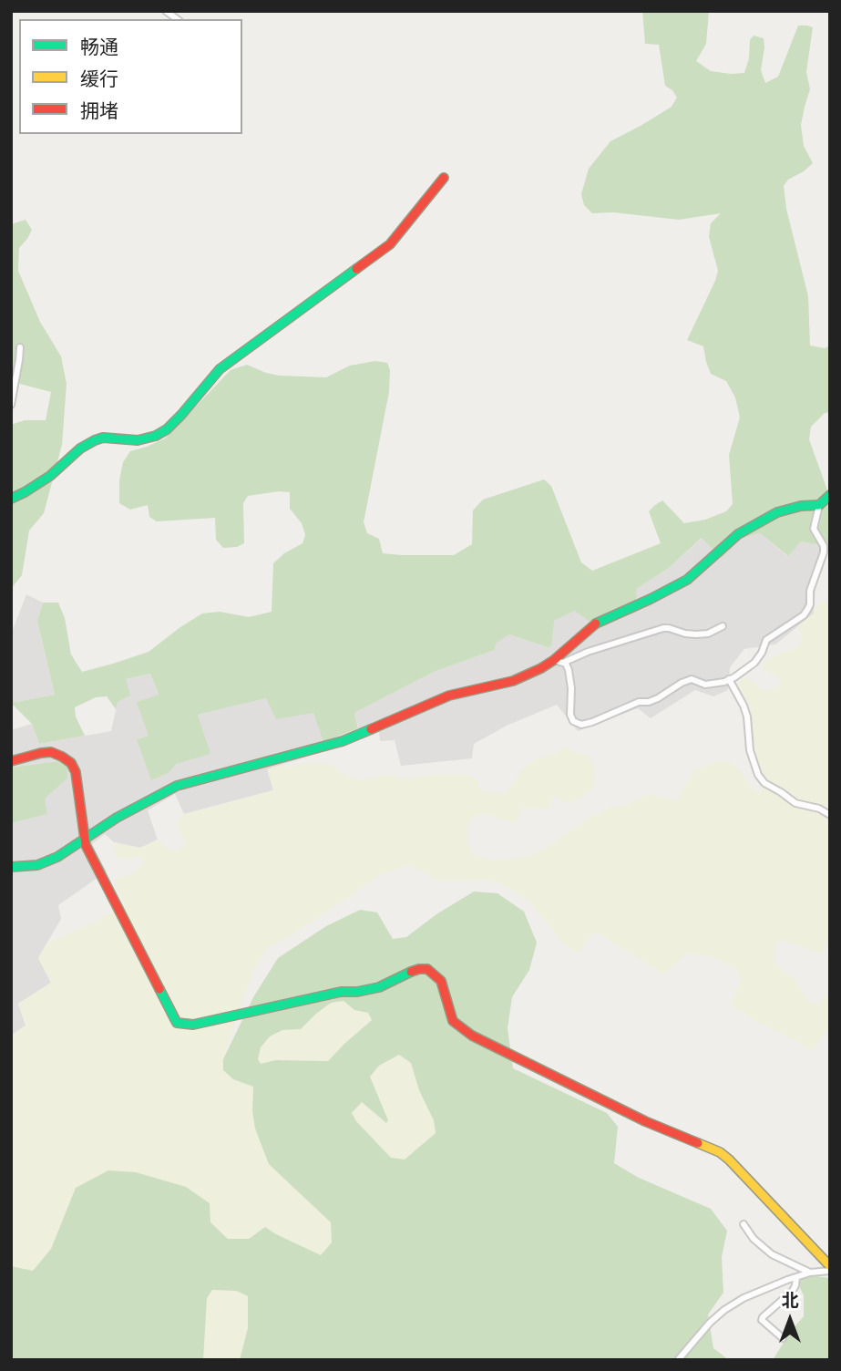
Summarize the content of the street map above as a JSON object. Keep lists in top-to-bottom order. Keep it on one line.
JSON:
{"legend":["畅通","缓行","拥堵"],"north":"top"}
